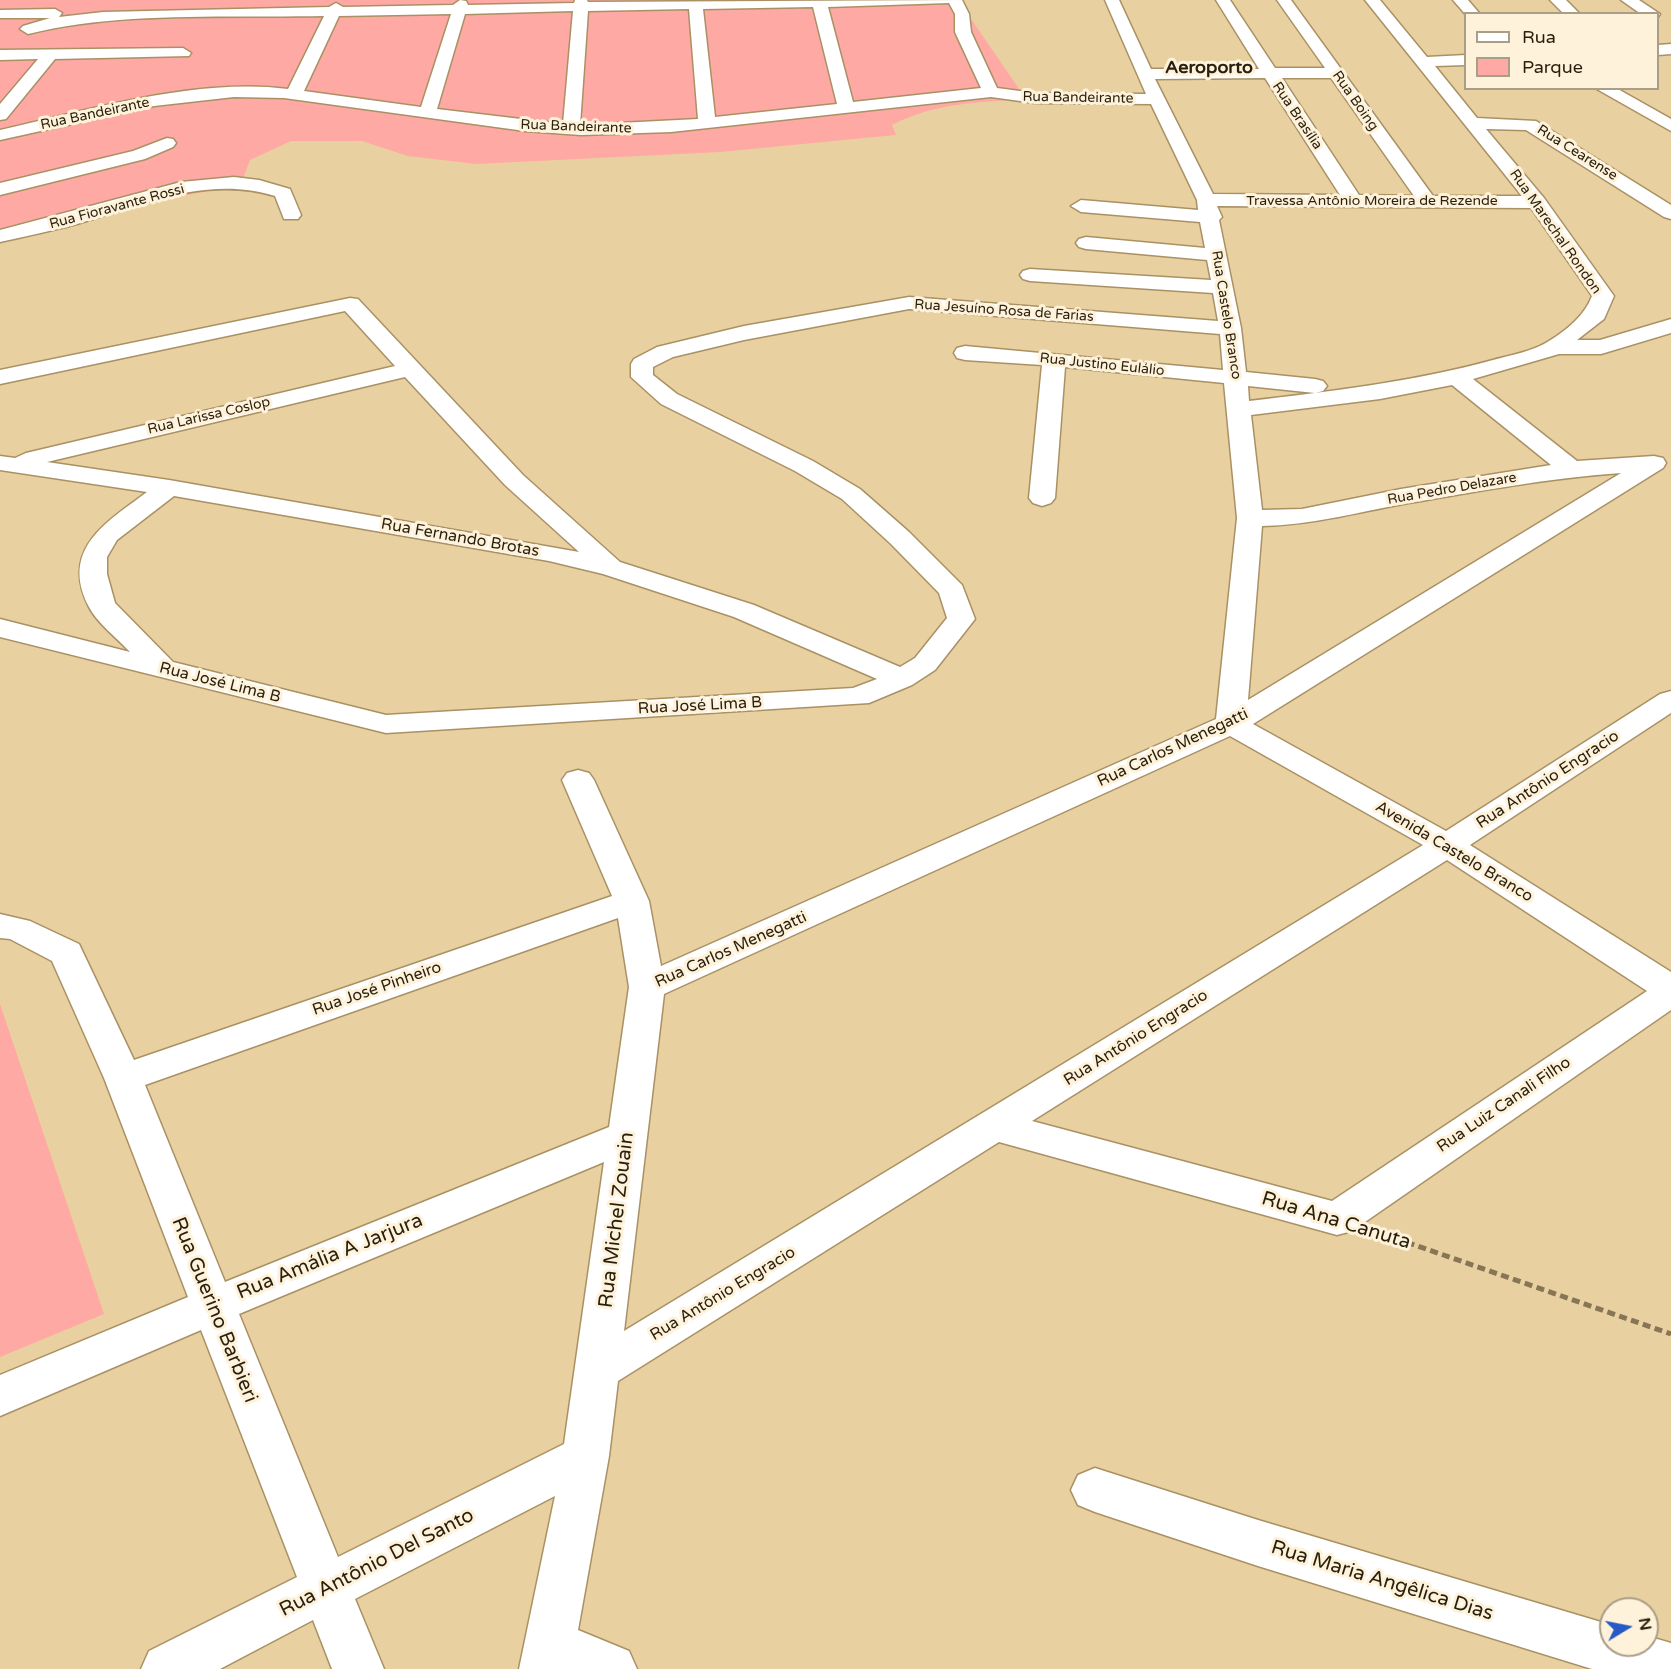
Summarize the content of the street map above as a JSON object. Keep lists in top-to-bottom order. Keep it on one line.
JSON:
{"streets":{"street":["Rua Bandeirante","Rua Boing","Rua Brasília","Rua Cearense","Travessa Antônio Moreira de Rezende","Rua Fioravante Rossi","Rua Marechal Rondon","Rua Jesuíno Rosa de Farias","Rua Castelo Branco","Rua Justino Eulálio","Rua Larissa Coslop","Rua Pedro Delazare","Rua Fernando Brotas","Rua José Lima B","Rua Carlos Menegatti","Rua Antônio Engracio","Avenida Castelo Branco","Rua José Pinheiro","Rua Luiz Canali Filho","Rua Michel Zouain","Rua Ana Canuta","Rua Amália A Jarjura","Rua Guerino Barbieri","Rua Antônio Del Santo","Rua Maria Angêlica Dias"]},"crossings":[["Rua Bandeirante","Rua Castelo Branco"],["Rua Boing","Travessa Antônio Moreira de Rezende"],["Rua Brasília","Travessa Antônio Moreira de Rezende"],["Rua Cearense","Rua Marechal Rondon"],["Travessa Antônio Moreira de Rezende","Rua Marechal Rondon"],["Travessa Antônio Moreira de Rezende","Rua Castelo Branco"],["Rua Marechal Rondon","Rua Castelo Branco"],["Rua Marechal Rondon","Rua Justino Eulálio"],["Rua Jesuíno Rosa de Farias","Rua Castelo Branco"],["Rua Jesuíno Rosa de Farias","Rua José Lima B"],["Rua Castelo Branco","Rua Justino Eulálio"],["Rua Castelo Branco","Rua Pedro Delazare"],["Rua Castelo Branco","Rua Carlos Menegatti"],["Rua Castelo Branco","Avenida Castelo Branco"],["Rua Larissa Coslop","Rua Fernando Brotas"],["Rua Pedro Delazare","Rua Carlos Menegatti"],["Rua Fernando Brotas","Rua José Lima B"],["Rua Carlos Menegatti","Avenida Castelo Branco"],["Rua Carlos Menegatti","Rua Michel Zouain"],["Rua Antônio Engracio","Avenida Castelo Branco"],["Rua Antônio Engracio","Rua Michel Zouain"],["Rua Antônio Engracio","Rua Ana Canuta"],["Avenida Castelo Branco","Rua Luiz Canali Filho"],["Rua José Pinheiro","Rua Michel Zouain"],["Rua José Pinheiro","Rua Guerino Barbieri"],["Rua Luiz Canali Filho","Rua Ana Canuta"],["Rua Michel Zouain","Rua Amália A Jarjura"],["Rua Michel Zouain","Rua Antônio Del Santo"],["Rua Amália A Jarjura","Rua Guerino Barbieri"],["Rua Guerino Barbieri","Rua Antônio Del Santo"]],"districts":["Aeroporto"],"legend":["Rua","Parque"],"north":"right"}
